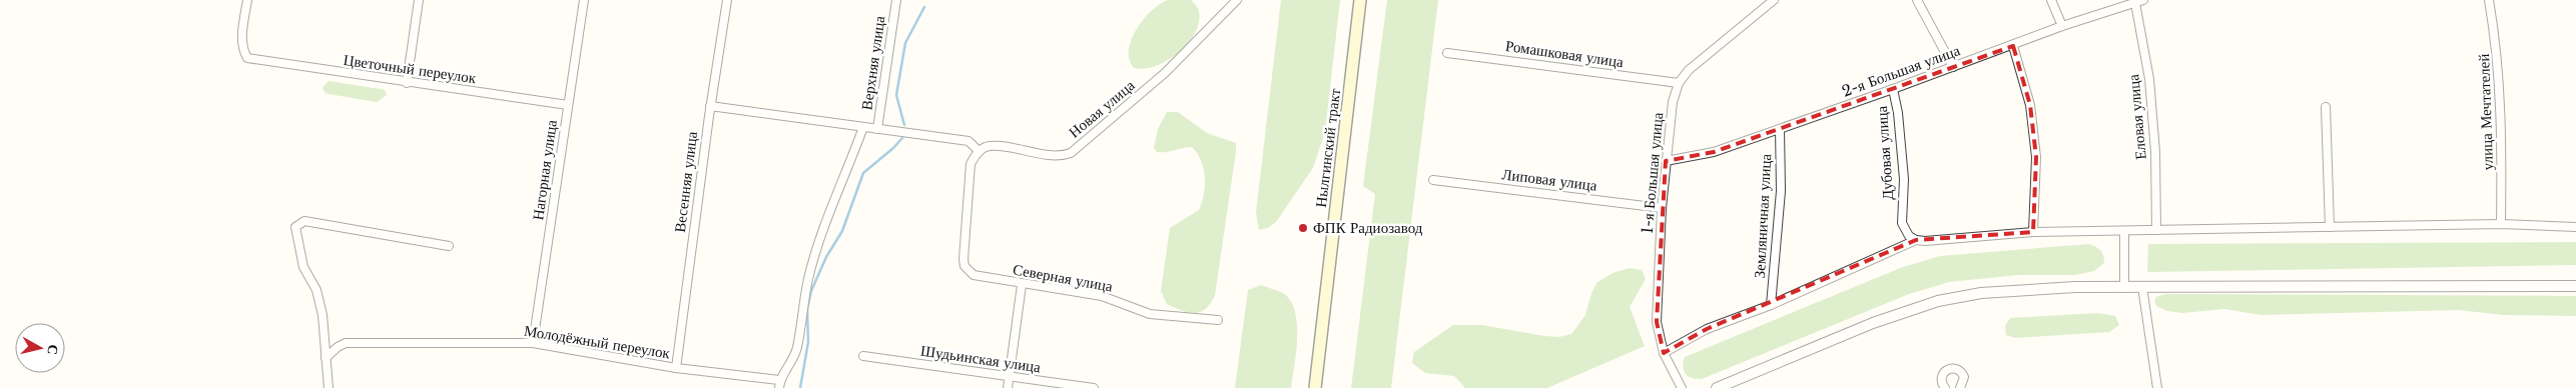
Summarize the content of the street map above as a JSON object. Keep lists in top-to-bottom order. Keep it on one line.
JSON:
{"streets":{"main road":["Нылгинский тракт"],"street":["Ромашковая улица","Верхняя улица","Цветочный переулок","2-я Большая улица","Новая улица","улица Мечтателей","Еловая улица","Дубовая улица","Нагорная улица","1-я Большая улица","Липовая улица","Весенняя улица","Земляничная улица","Северная улица","Молодёжный переулок","Шудьинская улица"]},"crossings":[["Ромашковая улица","1-я Большая улица"],["Цветочный переулок","Нагорная улица"],["2-я Большая улица","Еловая улица"],["2-я Большая улица","Дубовая улица"],["2-я Большая улица","1-я Большая улица"],["2-я Большая улица","Земляничная улица"],["Новая улица","Северная улица"],["Нагорная улица","Молодёжный переулок"],["1-я Большая улица","Липовая улица"],["Весенняя улица","Молодёжный переулок"]],"places":["ФПК Радиозавод"],"north":"right"}
